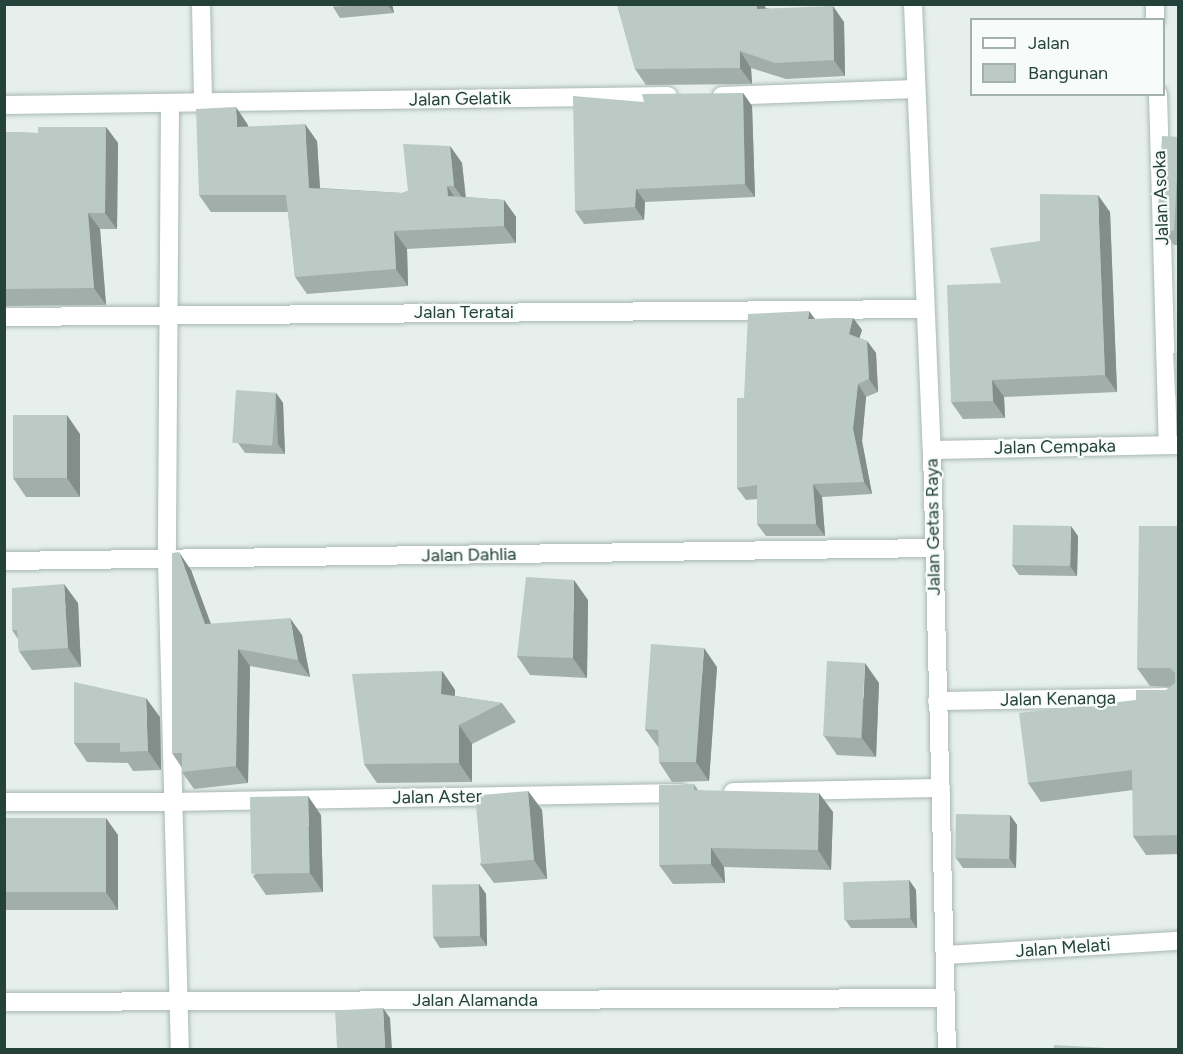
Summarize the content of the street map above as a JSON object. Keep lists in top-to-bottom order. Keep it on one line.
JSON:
{"streets":{"street":["Jalan Gelatik","Jalan Asoka","Jalan Teratai","Jalan Cempaka","Jalan Getas Raya","Jalan Dahlia","Jalan Kenanga","Jalan Aster","Jalan Melati","Jalan Alamanda"]},"crossings":[["Jalan Asoka","Jalan Cempaka"],["Jalan Teratai","Jalan Getas Raya"],["Jalan Cempaka","Jalan Getas Raya"],["Jalan Getas Raya","Jalan Dahlia"],["Jalan Getas Raya","Jalan Kenanga"],["Jalan Getas Raya","Jalan Aster"],["Jalan Getas Raya","Jalan Melati"],["Jalan Getas Raya","Jalan Alamanda"]],"legend":["Jalan","Bangunan"]}
